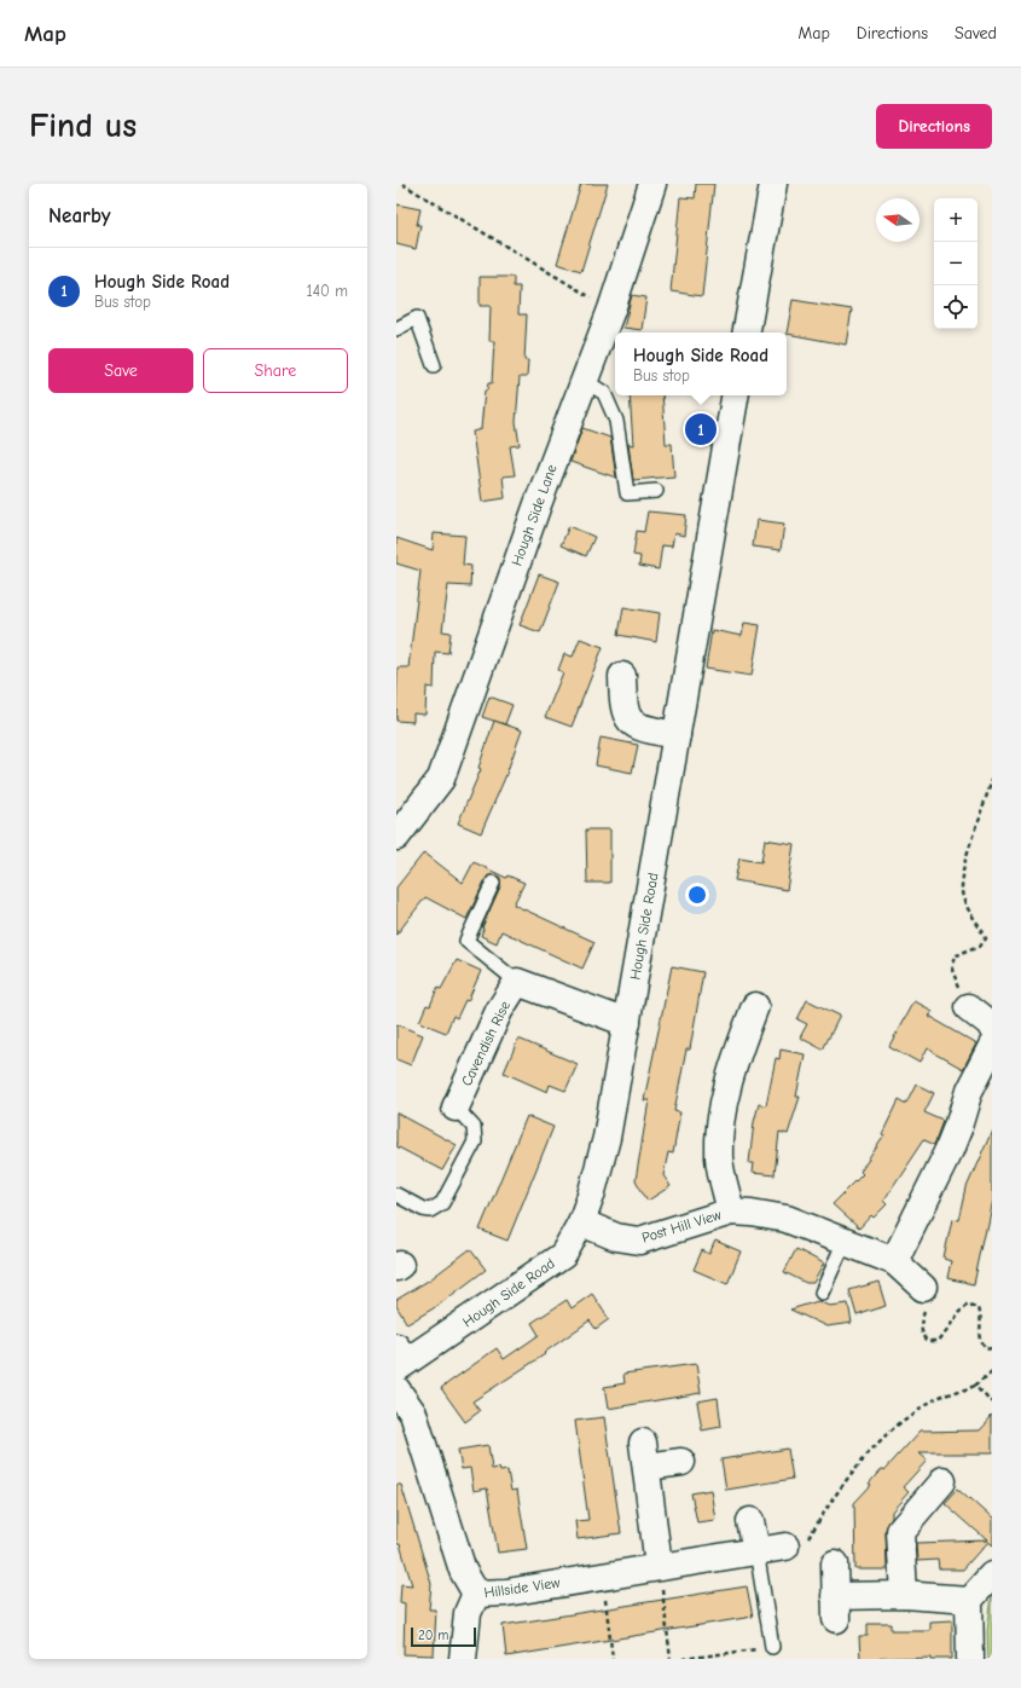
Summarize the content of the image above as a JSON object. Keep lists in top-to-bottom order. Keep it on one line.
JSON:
{"streets":{"street":["Hough Side Lane","Hough Side Road","Cavendish Rise","Post Hill View","Hillside View"]},"crossings":[["Hough Side Road","Post Hill View"]],"scale_bar":"20 m","north":"left","page":{"header":"Map","nav":["Map","Directions","Saved"],"buttons":["Directions",["Save","Share"]],"title":"Find us","heading":"Nearby","map_buttons":["+","−"],"list":[{"mark":"1","name":"Hough Side Road","note":"Bus stop","value":"140 m"}],"popup":["Hough Side Road","Bus stop"],"pins":"1","scale":"20 m"}}
